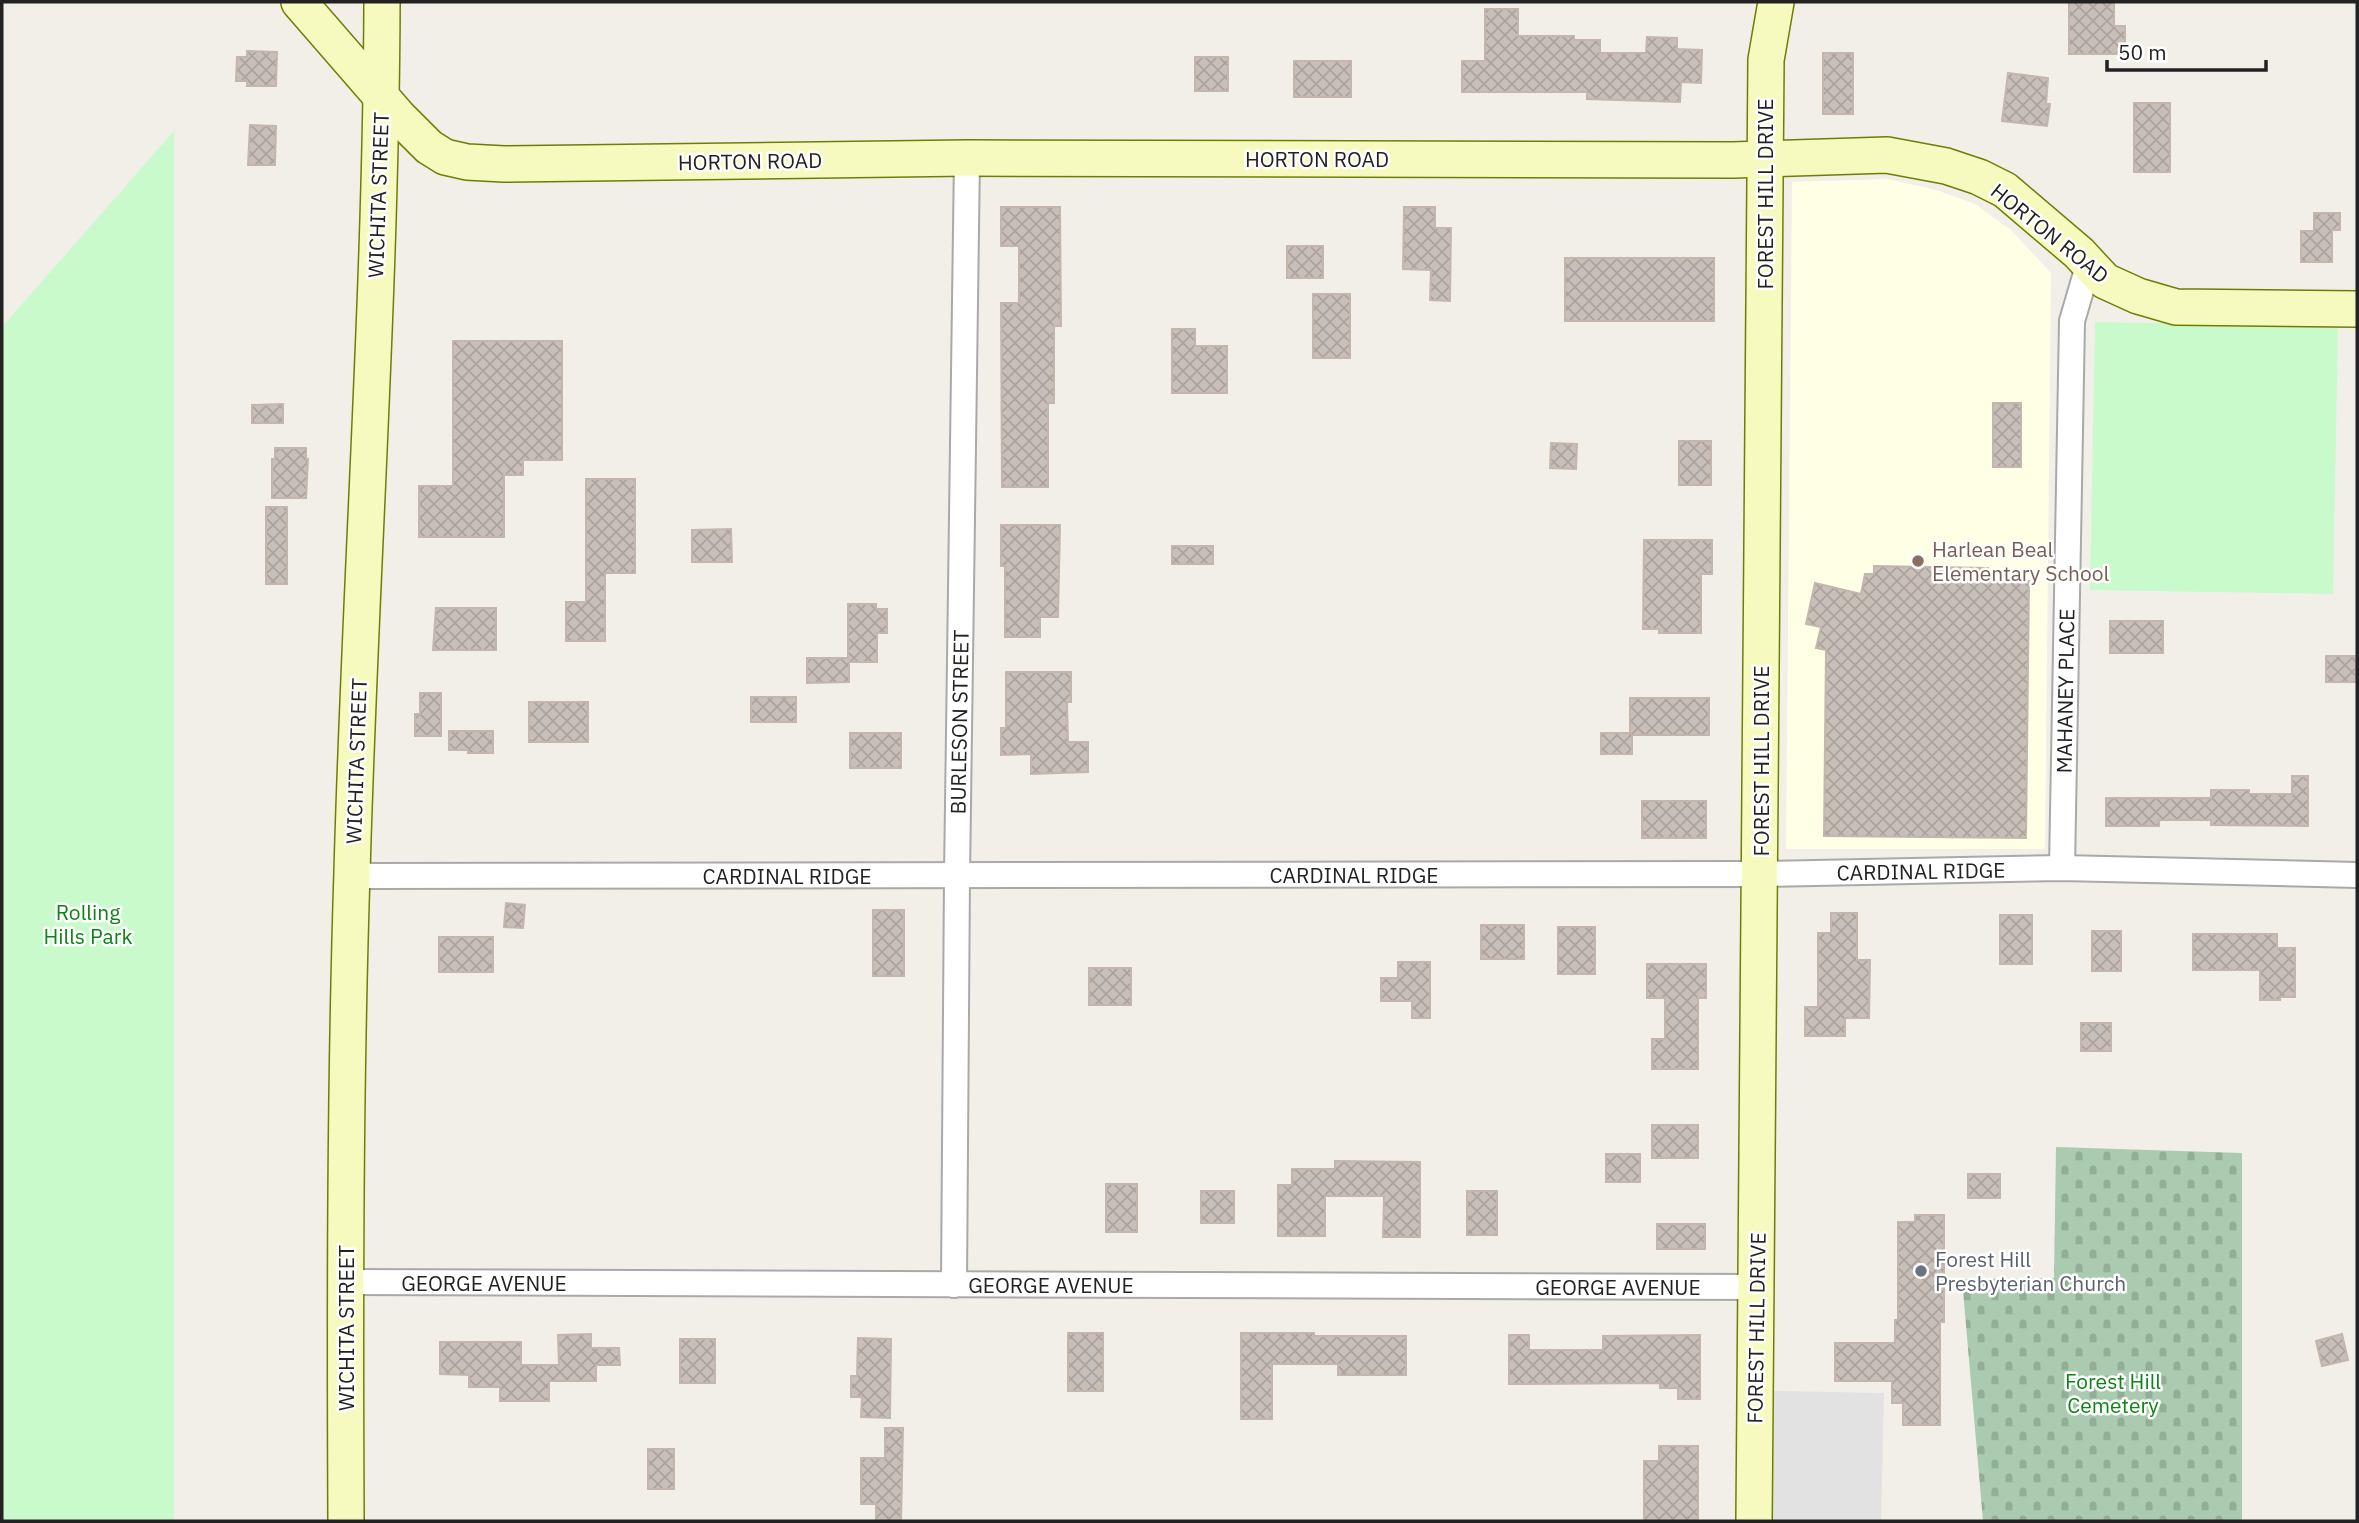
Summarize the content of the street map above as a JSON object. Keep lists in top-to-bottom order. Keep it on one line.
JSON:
{"streets":{"street":["HORTON ROAD","FOREST HILL DRIVE","WICHITA STREET","MAHANEY PLACE","BURLESON STREET","CARDINAL RIDGE","GEORGE AVENUE"]},"crossings":[["HORTON ROAD","FOREST HILL DRIVE"],["HORTON ROAD","WICHITA STREET"],["HORTON ROAD","MAHANEY PLACE"],["HORTON ROAD","BURLESON STREET"],["FOREST HILL DRIVE","CARDINAL RIDGE"],["FOREST HILL DRIVE","GEORGE AVENUE"],["WICHITA STREET","CARDINAL RIDGE"],["WICHITA STREET","GEORGE AVENUE"],["MAHANEY PLACE","CARDINAL RIDGE"],["BURLESON STREET","CARDINAL RIDGE"],["BURLESON STREET","GEORGE AVENUE"]],"parks":["Rolling Hills Park","Forest Hill Cemetery"],"places":["Harlean Beal Elementary School","Forest Hill Presbyterian Church"],"scale_bar":"50 m"}
